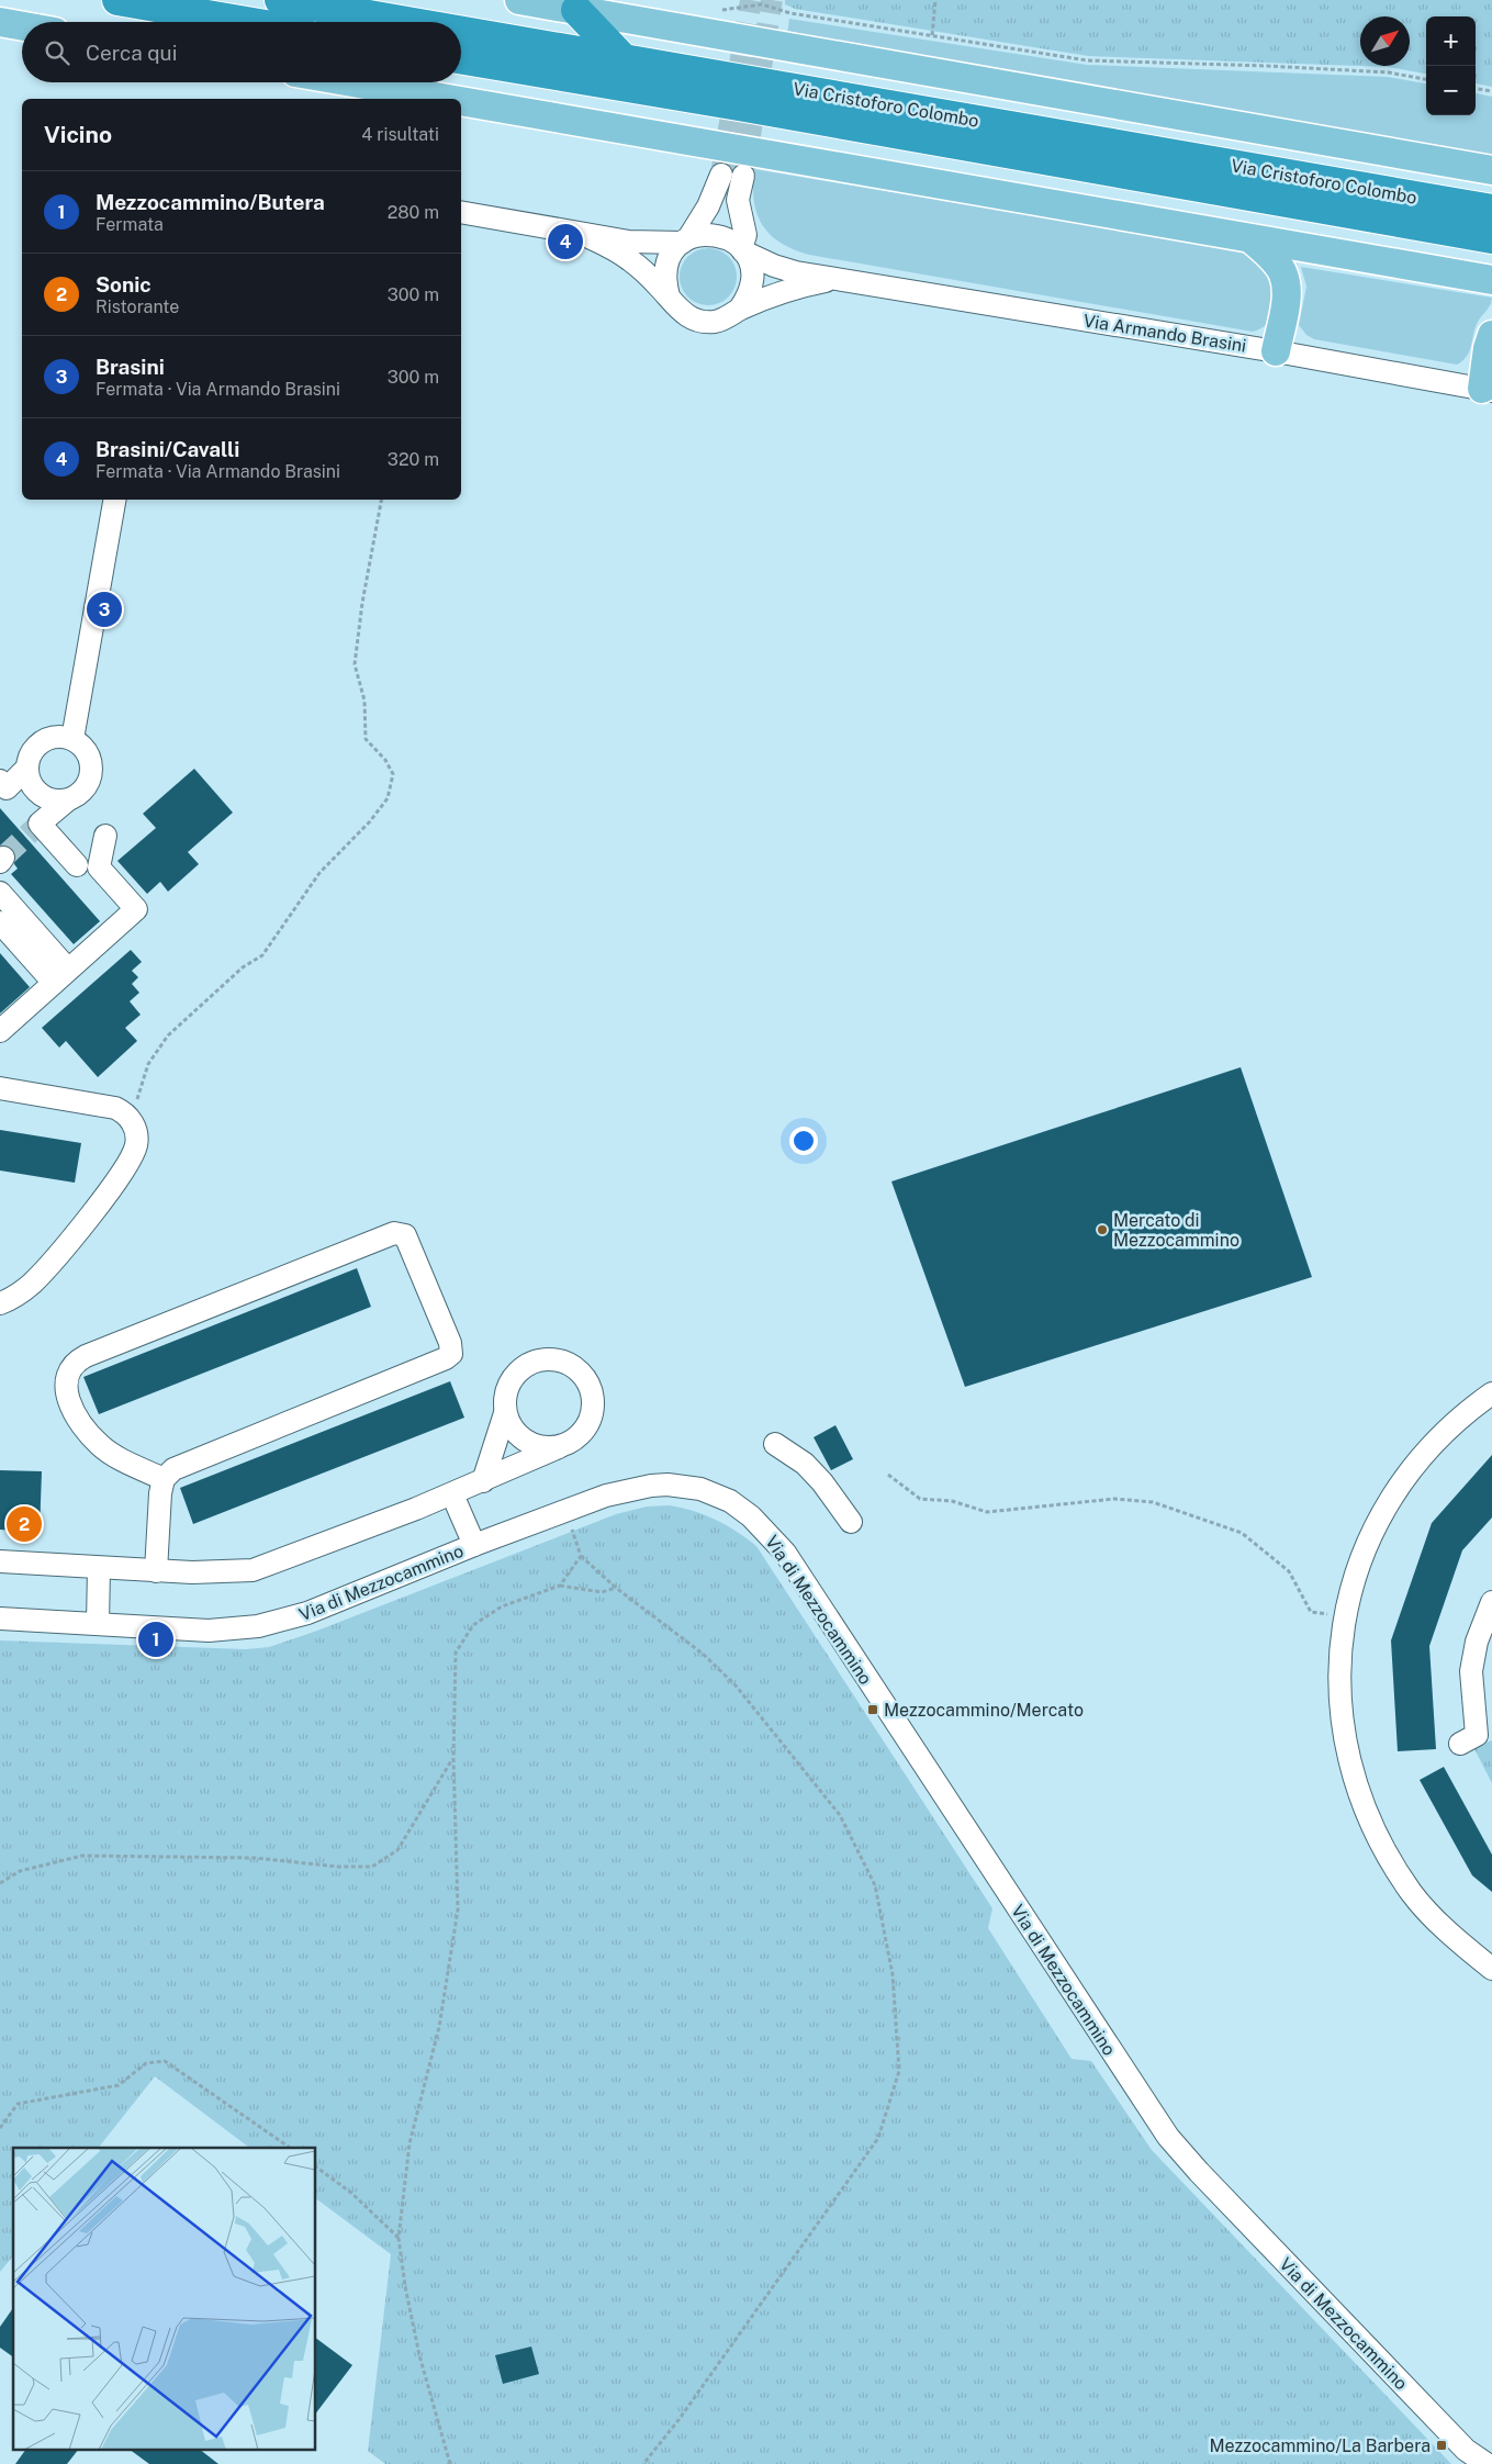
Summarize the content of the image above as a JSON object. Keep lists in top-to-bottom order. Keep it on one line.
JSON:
{"streets":{"highway":["Via Cristoforo Colombo"],"street":["Via Armando Brasini","Via di Mezzocammino"]},"places":{"other":["Mercato di Mezzocammino"],"transit":["Mezzocammino/Mercato","Mezzocammino/La Barbera"]},"north":"top right","page":{"map_buttons":["+","−"],"search":"Cerca qui","heading":["Vicino","4 risultati"],"list":[{"mark":"1","name":"Mezzocammino/Butera","note":"Fermata","value":"280 m"},{"mark":"2","name":"Sonic","note":"Ristorante","value":"300 m"},{"mark":"3","name":"Brasini","note":"Fermata · Via Armando Brasini","value":"300 m"},{"mark":"4","name":"Brasini/Cavalli","note":"Fermata · Via Armando Brasini","value":"320 m"}],"pins":["4","3","2","1"]}}
